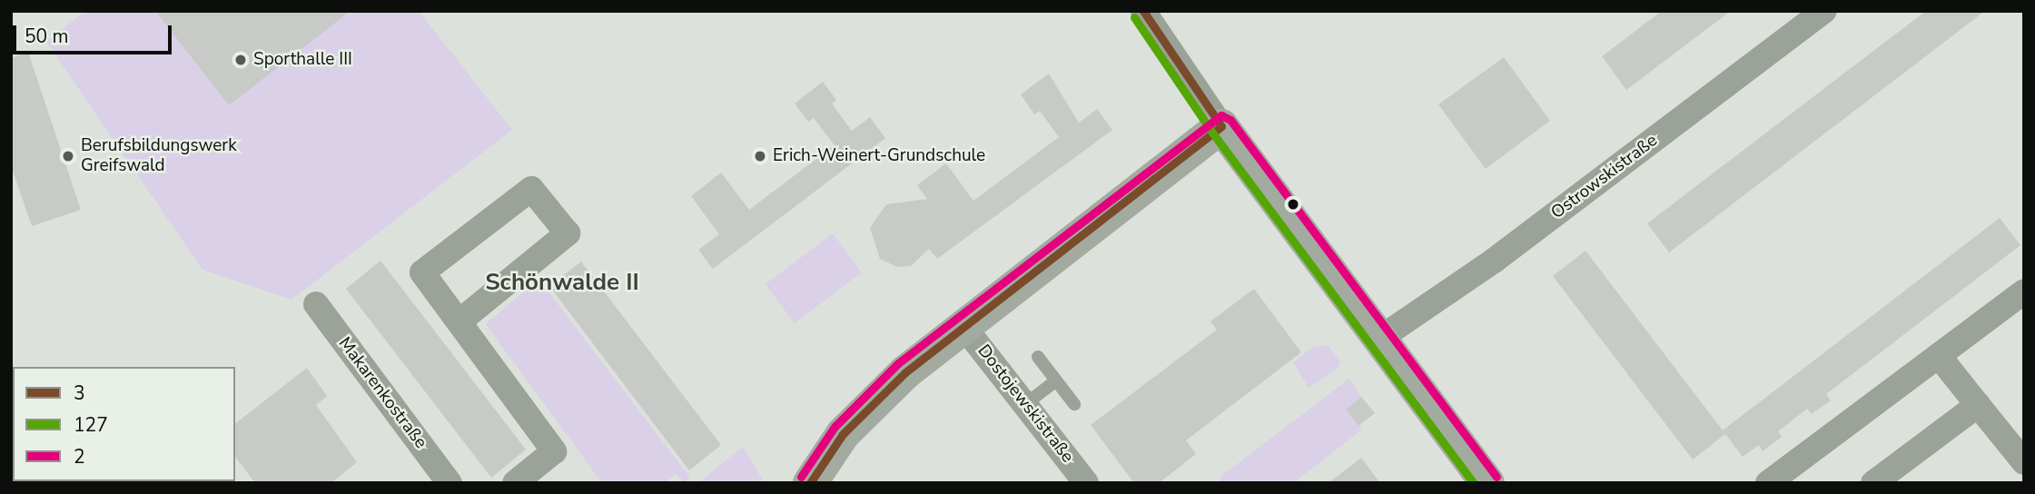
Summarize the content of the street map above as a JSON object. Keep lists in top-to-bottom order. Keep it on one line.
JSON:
{"streets":{"street":["Ostrowskistraße","Makarenkostraße","Dostojewskistraße"]},"districts":["Schönwalde II"],"places":["Sporthalle III","Berufsbildungswerk Greifswald","Erich-Weinert-Grundschule"],"lines":["transit line 3","transit line 127","transit line 2"],"legend":["3","127","2"],"scale_bar":"50 m"}
